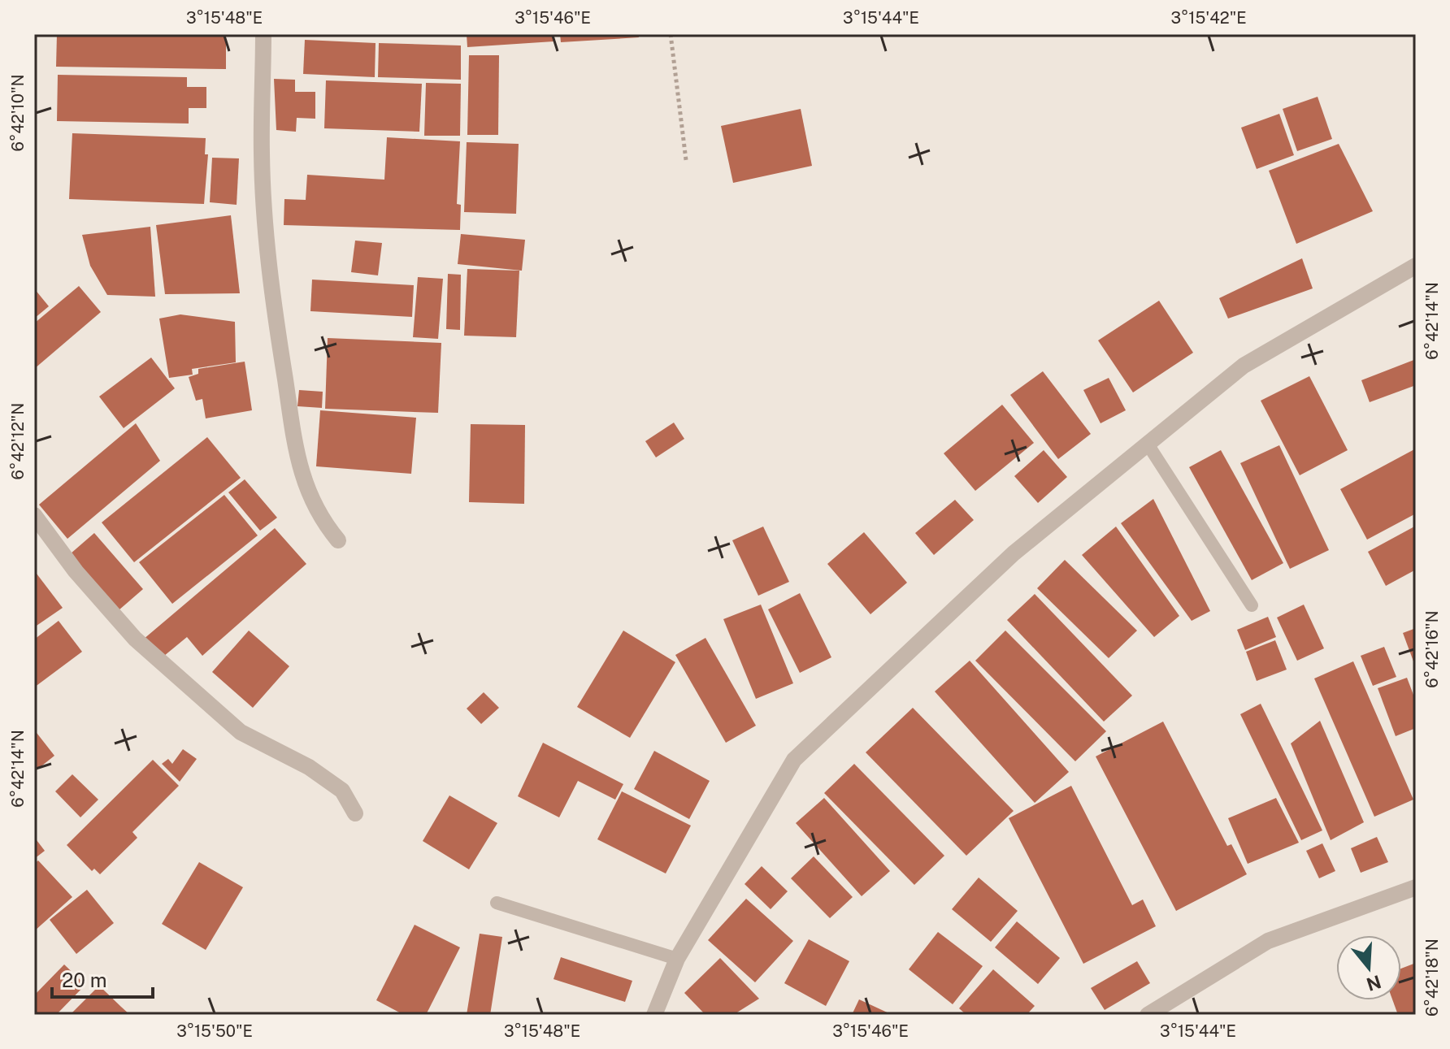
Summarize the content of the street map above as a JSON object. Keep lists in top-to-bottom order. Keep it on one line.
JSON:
{"scale_bar":"20 m","north":"bottom","coordinates":["3°15'48\"E","3°15'46\"E","3°15'44\"E","3°15'42\"E","6°42'10\"N","6°42'14\"N","6°42'12\"N","6°42'16\"N","6°42'18\"N","3°15'50\"E"]}
